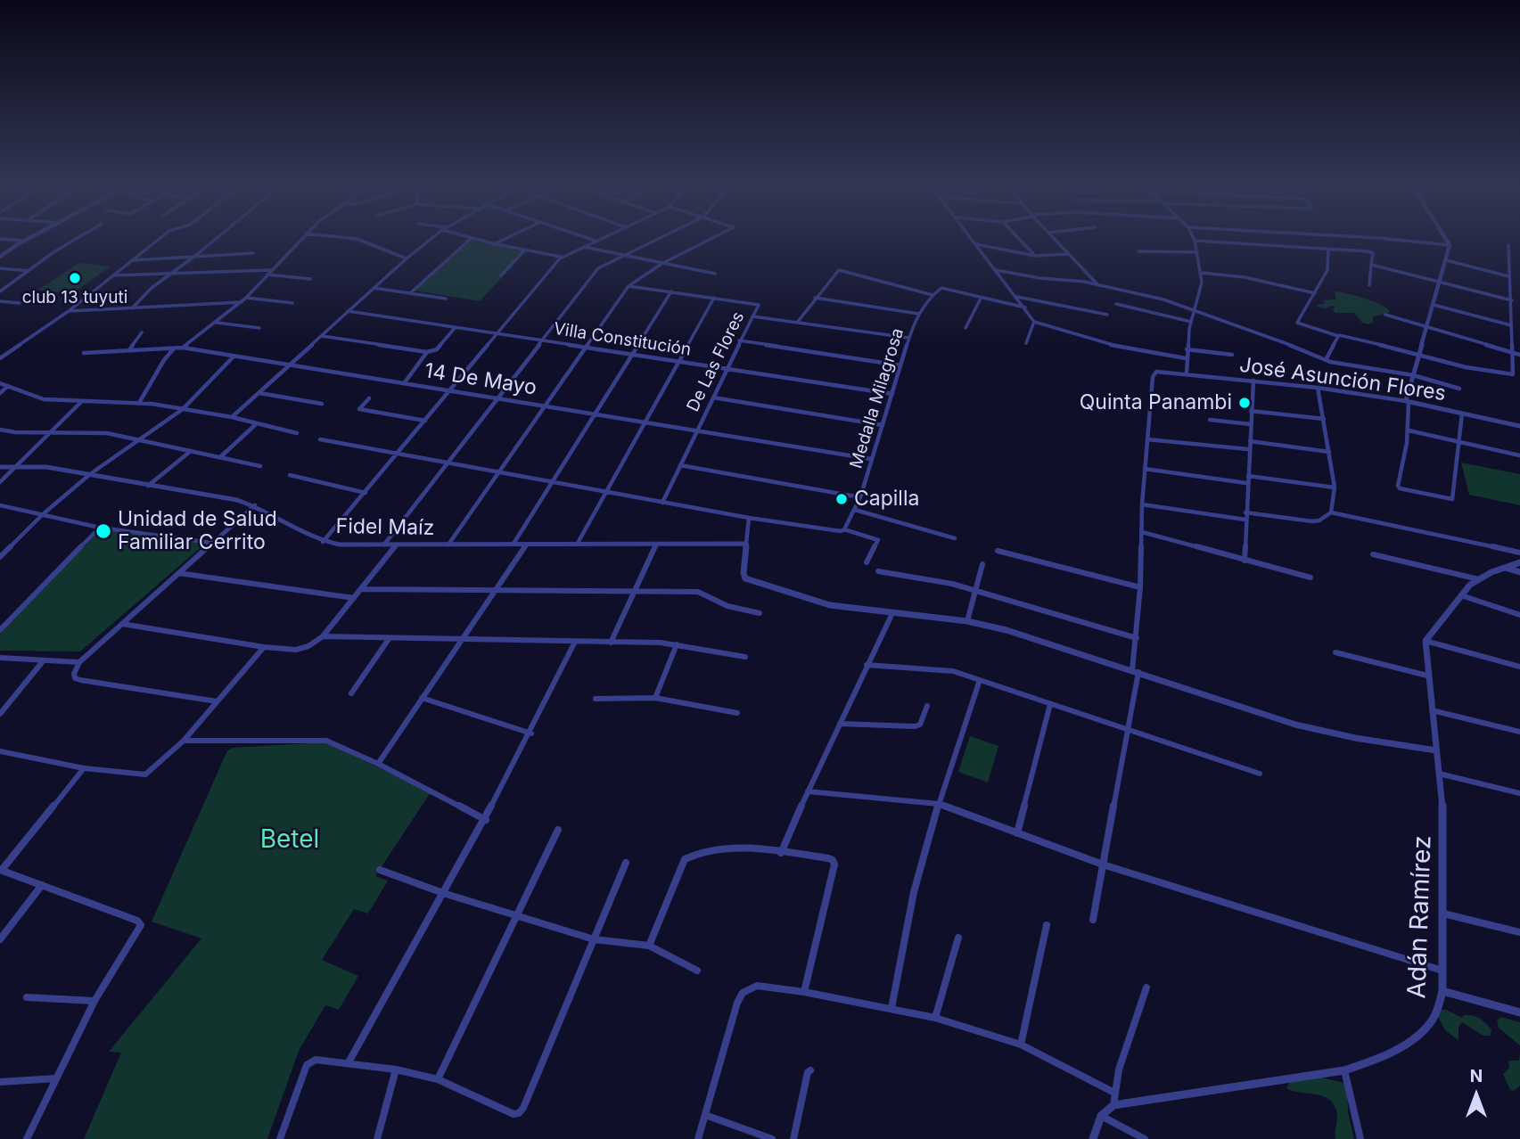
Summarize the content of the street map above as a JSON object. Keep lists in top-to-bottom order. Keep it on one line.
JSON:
{"streets":{"street":["Villa Constitución","De Las Flores","14 De Mayo","José Asunción Flores","Medalla Milagrosa","Fidel Maíz","Adán Ramírez"]},"crossings":[["Villa Constitución","De Las Flores"],["Villa Constitución","Medalla Milagrosa"],["De Las Flores","14 De Mayo"],["14 De Mayo","Medalla Milagrosa"]],"parks":["Betel"],"places":["club 13 tuyuti","Quinta Panambi","Capilla","Unidad de Salud Familiar Cerrito"],"north":"top"}
